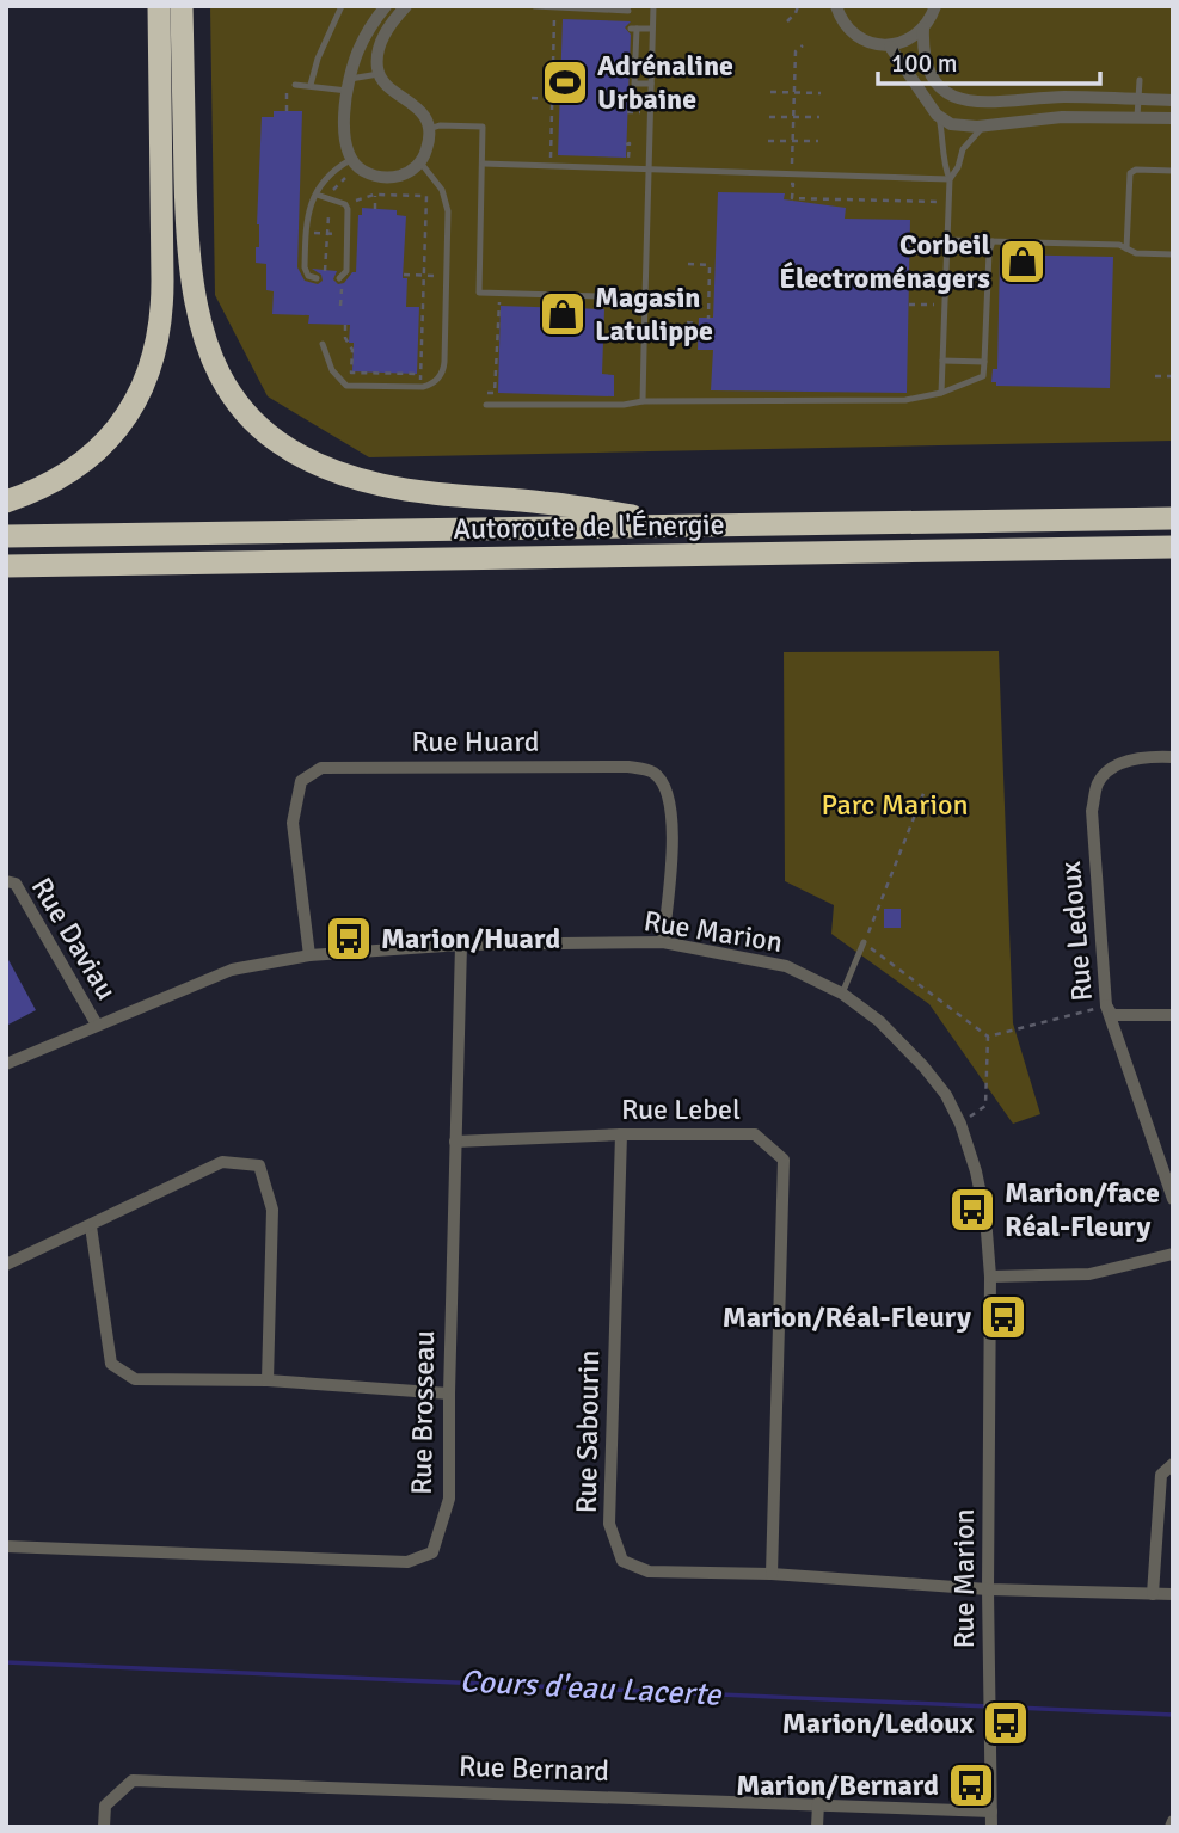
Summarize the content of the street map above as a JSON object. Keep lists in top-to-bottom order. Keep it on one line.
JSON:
{"streets":{"highway":["Autoroute de l'Énergie"],"street":["Rue Huard","Rue Marion","Rue Ledoux","Rue Daviau","Rue Lebel","Rue Brosseau","Rue Sabourin","Rue Bernard"]},"crossings":[["Rue Huard","Rue Marion"],["Rue Marion","Rue Daviau"],["Rue Marion","Rue Brosseau"],["Rue Marion","Rue Sabourin"],["Rue Marion","Rue Bernard"],["Rue Lebel","Rue Brosseau"],["Rue Lebel","Rue Sabourin"]],"water":["Cours d'eau Lacerte"],"parks":["Parc Marion"],"places":{"sports":["Adrénaline Urbaine"],"shop":["Corbeil Électroménagers","Magasin Latulippe"],"bus stop":["Marion/Huard","Marion/face Réal-Fleury","Marion/Réal-Fleury","Marion/Ledoux","Marion/Bernard"]},"scale_bar":"100 m"}
